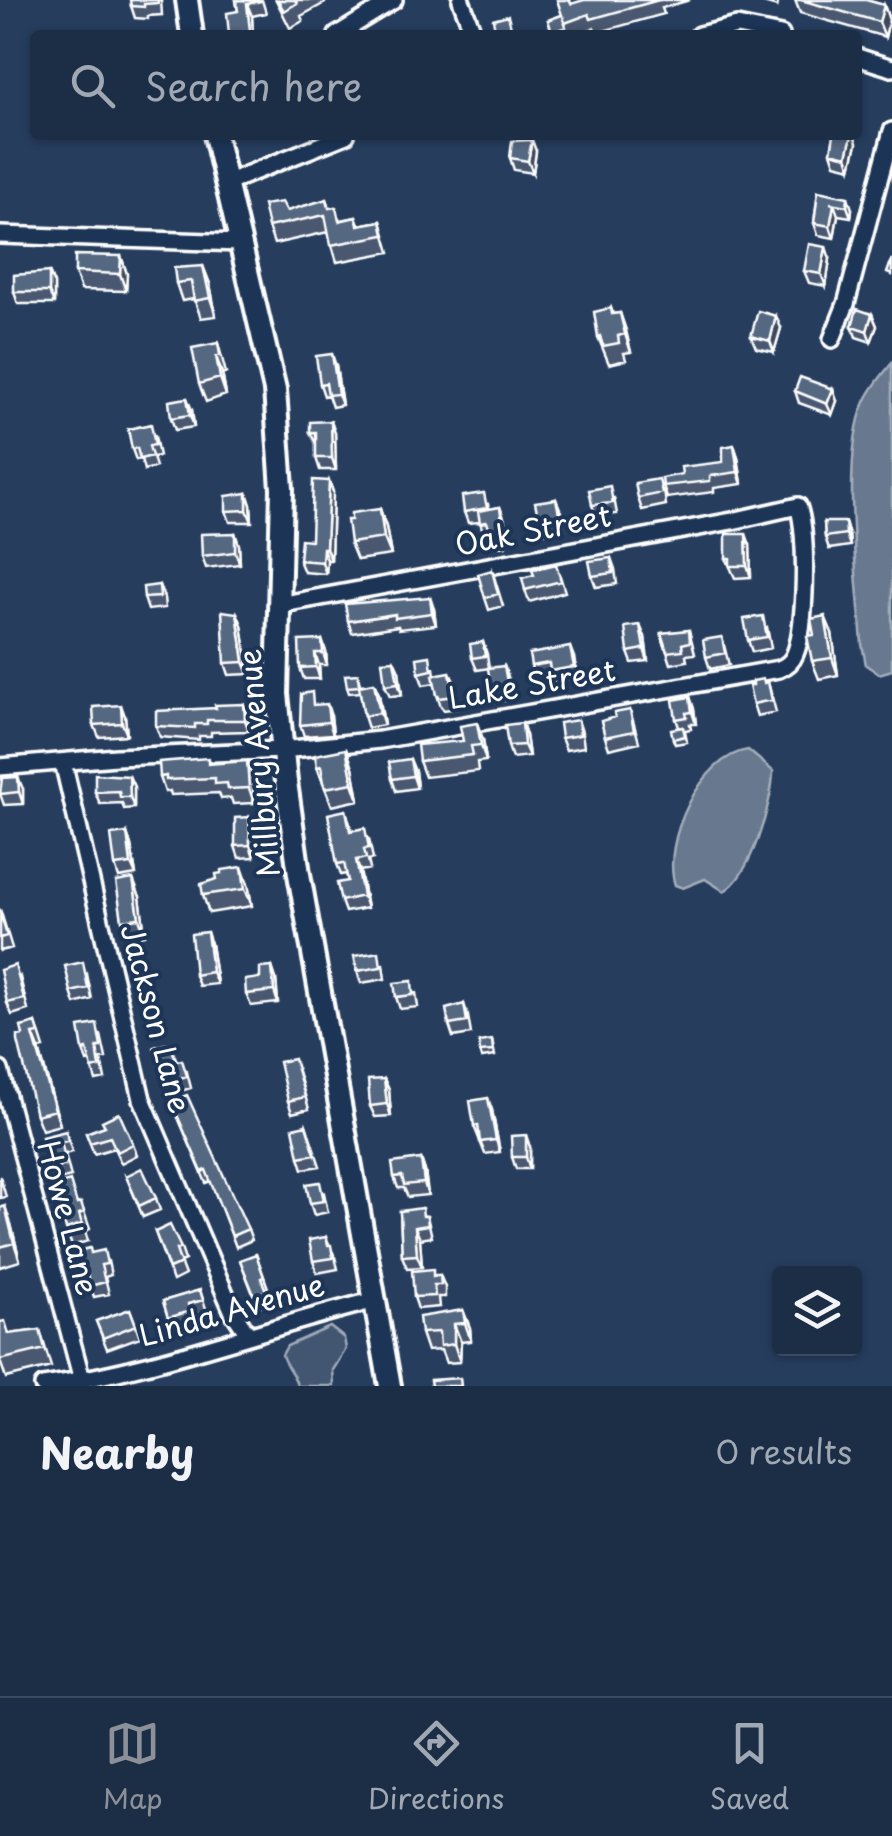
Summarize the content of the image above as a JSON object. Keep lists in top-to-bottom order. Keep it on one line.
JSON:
{"streets":{"main road":["Millbury Avenue"],"street":["Oak Street","Lake Street","Jackson Lane","Howe Lane","Linda Avenue"]},"crossings":[["Oak Street","Lake Street"],["Oak Street","Millbury Avenue"],["Lake Street","Millbury Avenue"],["Lake Street","Jackson Lane"],["Millbury Avenue","Linda Avenue"],["Jackson Lane","Linda Avenue"],["Howe Lane","Linda Avenue"]],"page":{"search":"Search here","heading":["Nearby","0 results"],"nav":["Map","Directions","Saved"]}}
